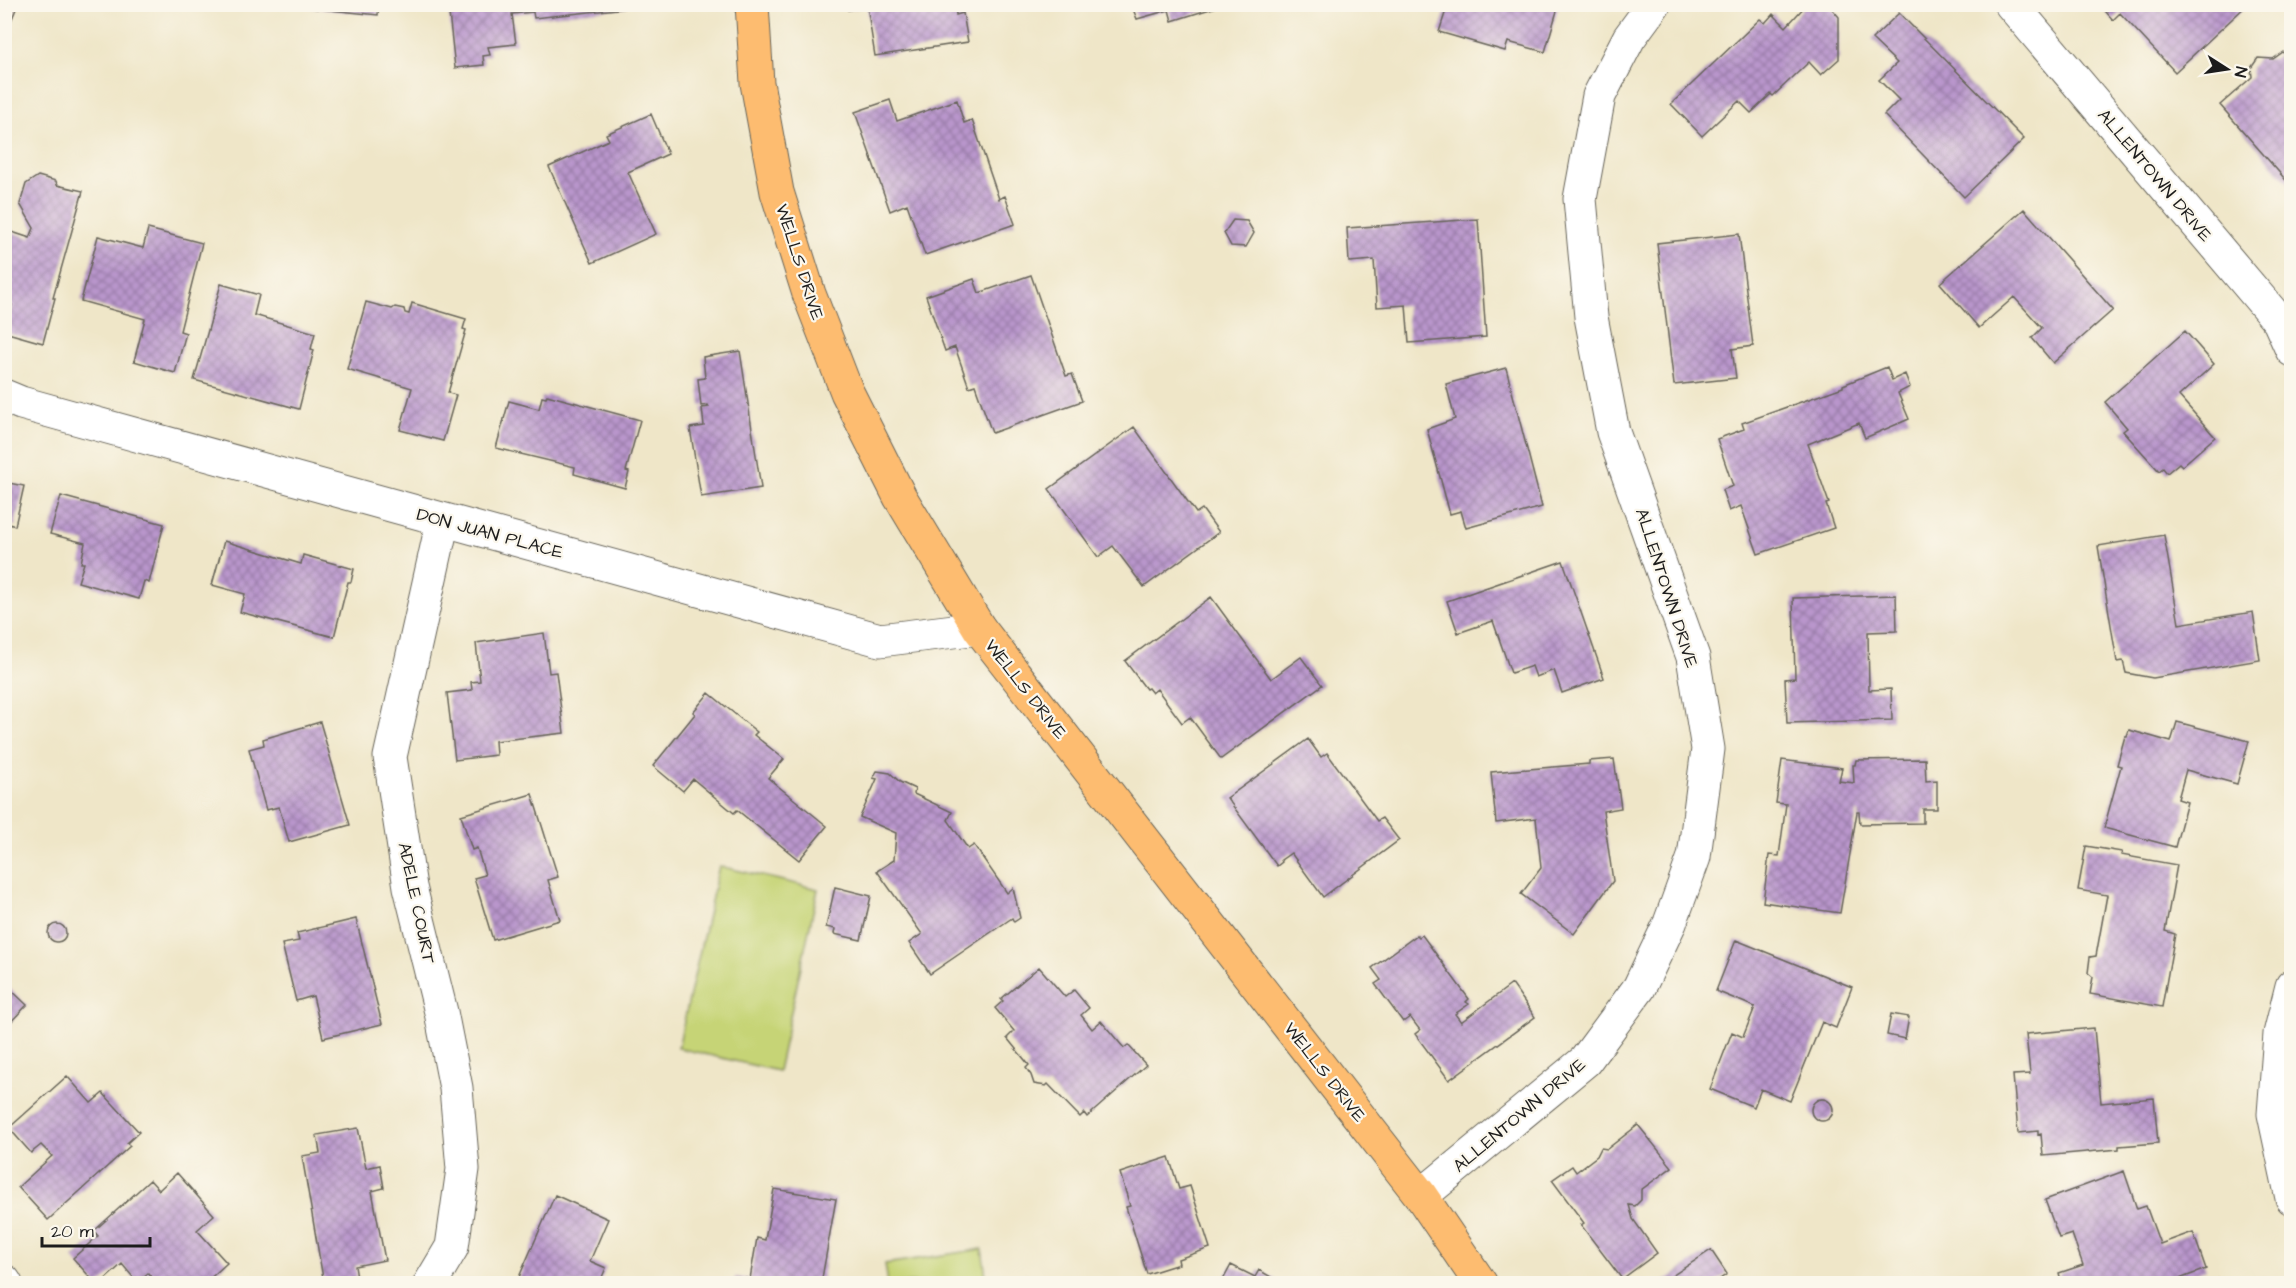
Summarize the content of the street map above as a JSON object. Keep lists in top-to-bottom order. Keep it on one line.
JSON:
{"streets":{"main road":["WELLS DRIVE"],"street":["ALLENTOWN DRIVE","DON JUAN PLACE","ADELE COURT"]},"crossings":[["ALLENTOWN DRIVE","WELLS DRIVE"],["WELLS DRIVE","DON JUAN PLACE"],["DON JUAN PLACE","ADELE COURT"]],"scale_bar":"20 m","north":"right"}
